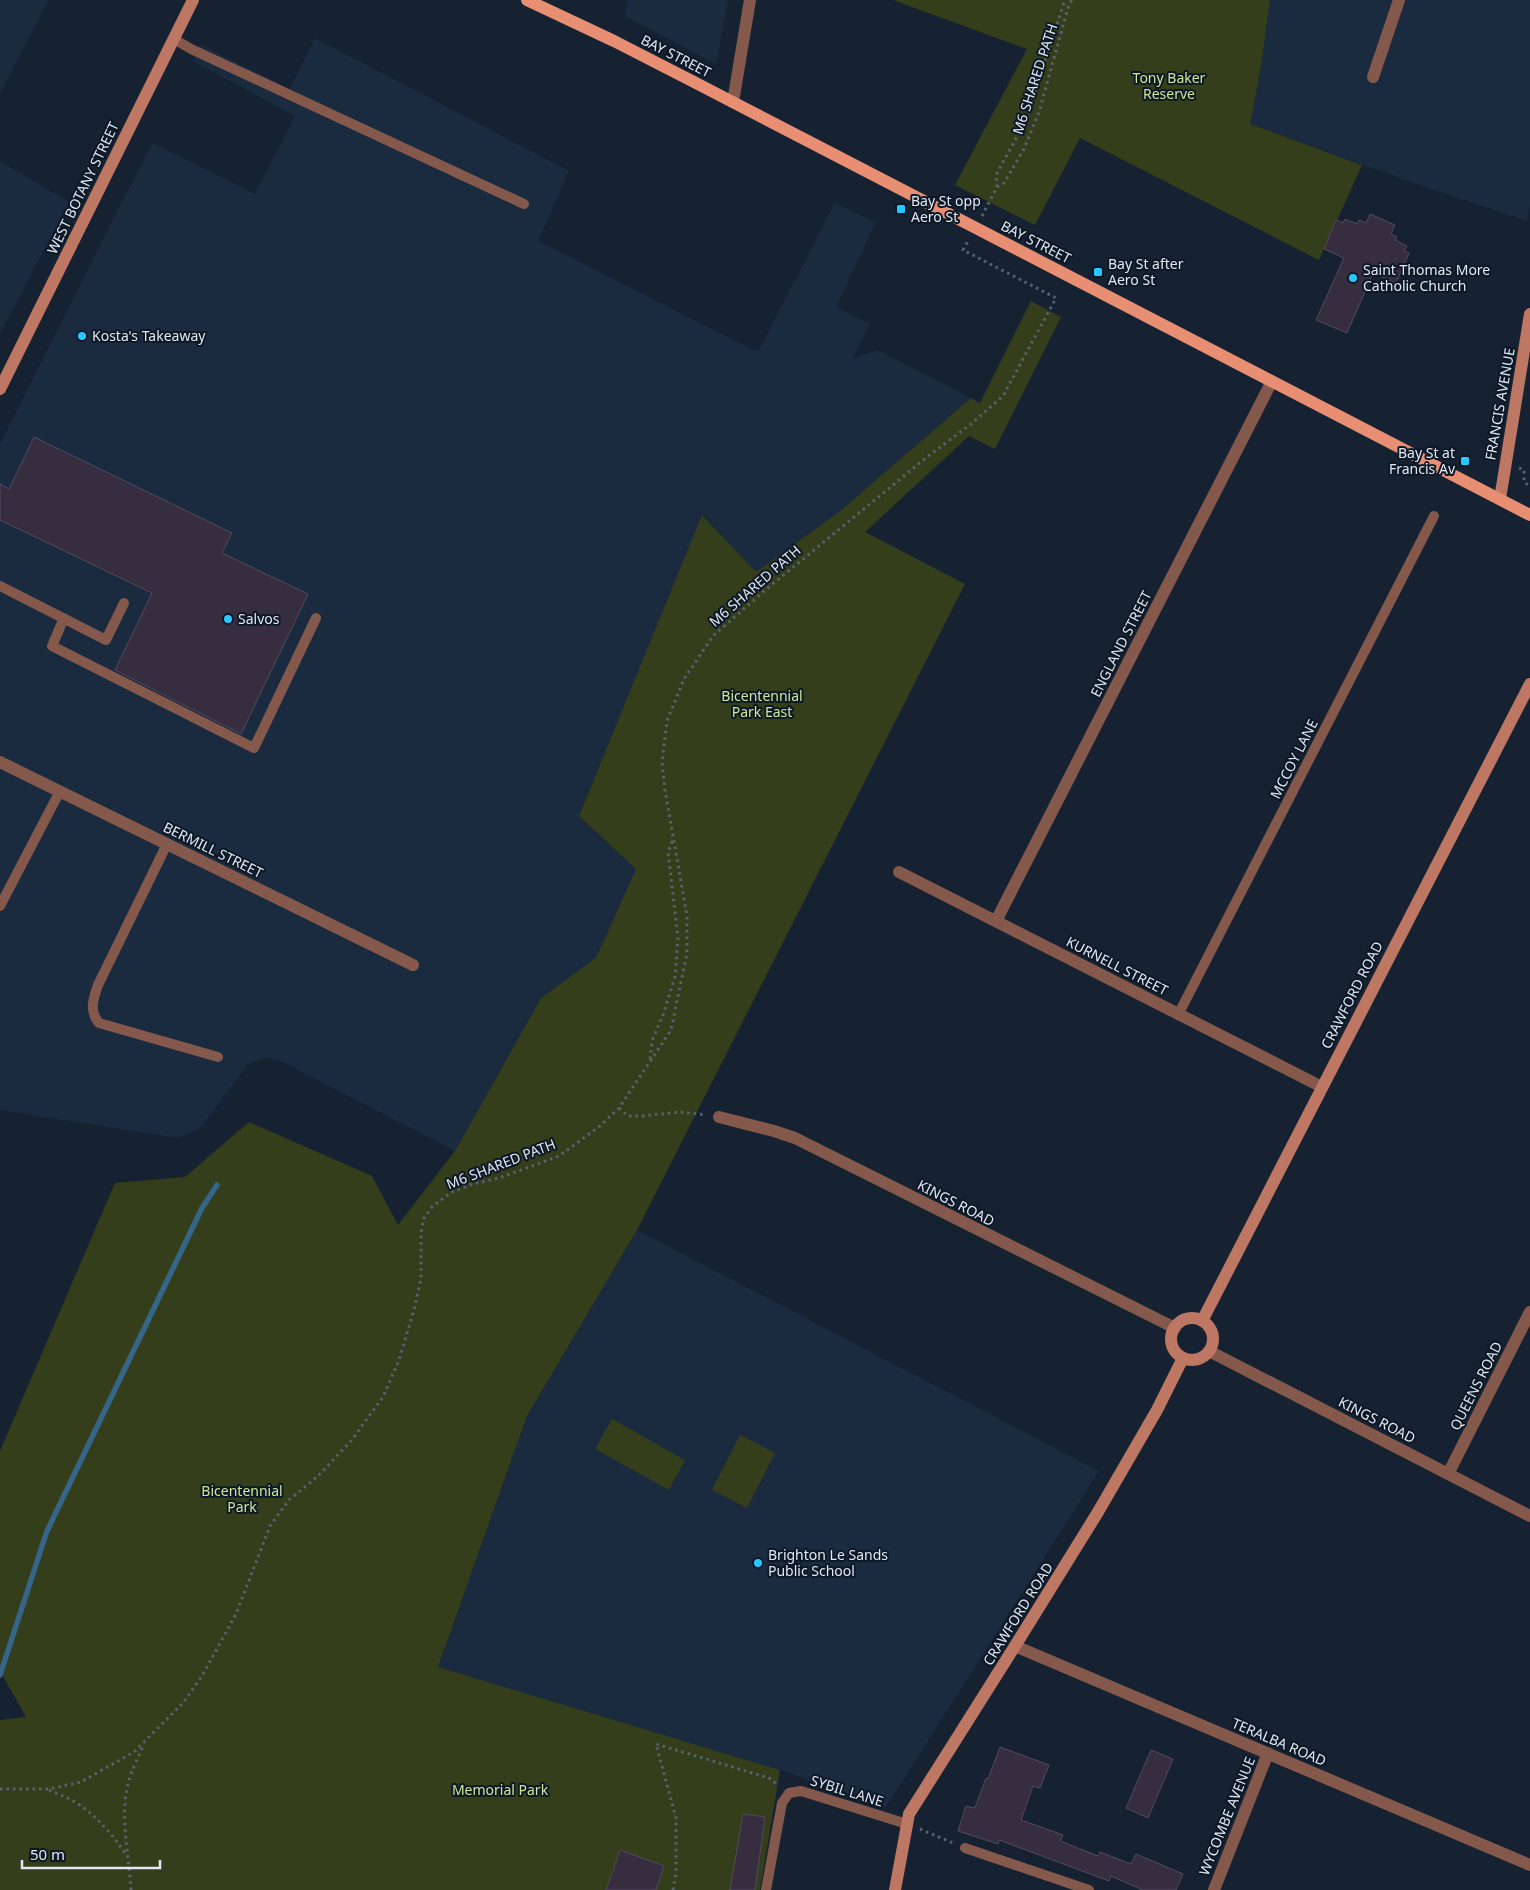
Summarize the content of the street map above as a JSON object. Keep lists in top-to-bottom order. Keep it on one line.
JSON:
{"streets":{"main road":["BAY STREET"],"street":["WEST BOTANY STREET","FRANCIS AVENUE","ENGLAND STREET","BERMILL STREET","KURNELL STREET","CRAWFORD ROAD","KINGS ROAD","QUEENS ROAD","TERALBA ROAD","WYCOMBE AVENUE"],"lane":["MCCOY LANE","SYBIL LANE"],"path":["M6 SHARED PATH"]},"crossings":[["BAY STREET","FRANCIS AVENUE"],["BAY STREET","ENGLAND STREET"],["ENGLAND STREET","KURNELL STREET"],["MCCOY LANE","KURNELL STREET"],["KURNELL STREET","CRAWFORD ROAD"],["CRAWFORD ROAD","KINGS ROAD"],["CRAWFORD ROAD","TERALBA ROAD"],["CRAWFORD ROAD","SYBIL LANE"],["KINGS ROAD","QUEENS ROAD"],["TERALBA ROAD","WYCOMBE AVENUE"]],"parks":["Tony Baker Reserve","Bicentennial Park East","Bicentennial Park","Memorial Park"],"places":{"transit":["Bay St opp Aero St","Bay St after Aero St","Bay St at Francis Av"],"other":["Saint Thomas More Catholic Church","Kosta's Takeaway","Salvos","Brighton Le Sands Public School"]},"scale_bar":"50 m"}
